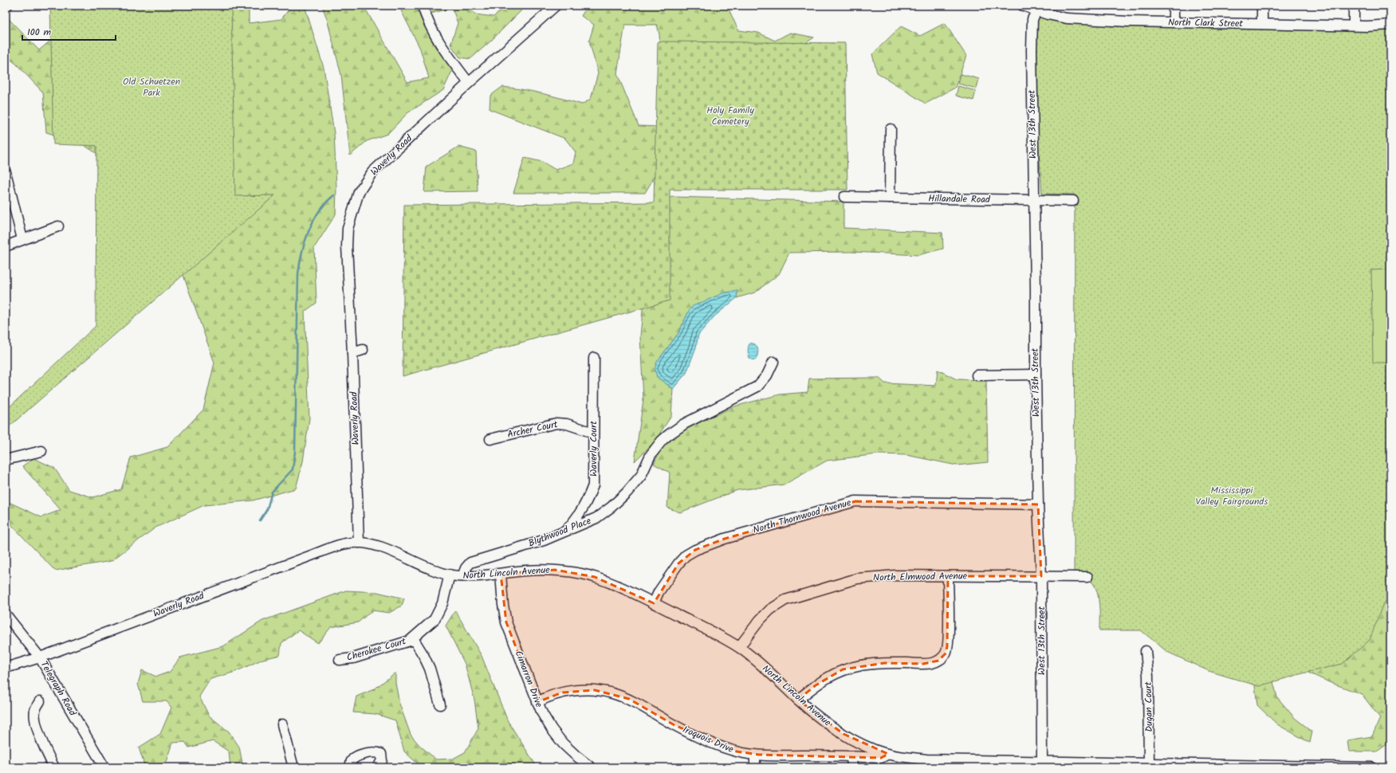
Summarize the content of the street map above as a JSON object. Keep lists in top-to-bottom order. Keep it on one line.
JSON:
{"streets":{"street":["North Clark Street","West 13th Street","Waverly Road","Hillandale Road","Archer Court","Waverly Court","North Thornwood Avenue","Blythwood Place","North Lincoln Avenue","North Elmwood Avenue","Cherokee Court","Cimarron Drive","Telegraph Road","Dugan Court","Iroquois Drive"]},"crossings":[["North Clark Street","West 13th Street"],["West 13th Street","Hillandale Road"],["West 13th Street","North Thornwood Avenue"],["West 13th Street","North Lincoln Avenue"],["West 13th Street","North Elmwood Avenue"],["Waverly Road","North Lincoln Avenue"],["Waverly Road","Telegraph Road"],["Archer Court","Waverly Court"],["Waverly Court","Blythwood Place"],["North Thornwood Avenue","North Lincoln Avenue"],["Blythwood Place","North Lincoln Avenue"],["North Lincoln Avenue","North Elmwood Avenue"],["North Lincoln Avenue","Cherokee Court"],["North Lincoln Avenue","Cimarron Drive"],["North Lincoln Avenue","Dugan Court"],["North Lincoln Avenue","Iroquois Drive"],["Cimarron Drive","Iroquois Drive"]],"parks":["Old Schuetzen Park","Holy Family Cemetery","Mississippi Valley Fairgrounds"],"scale_bar":"100 m"}
